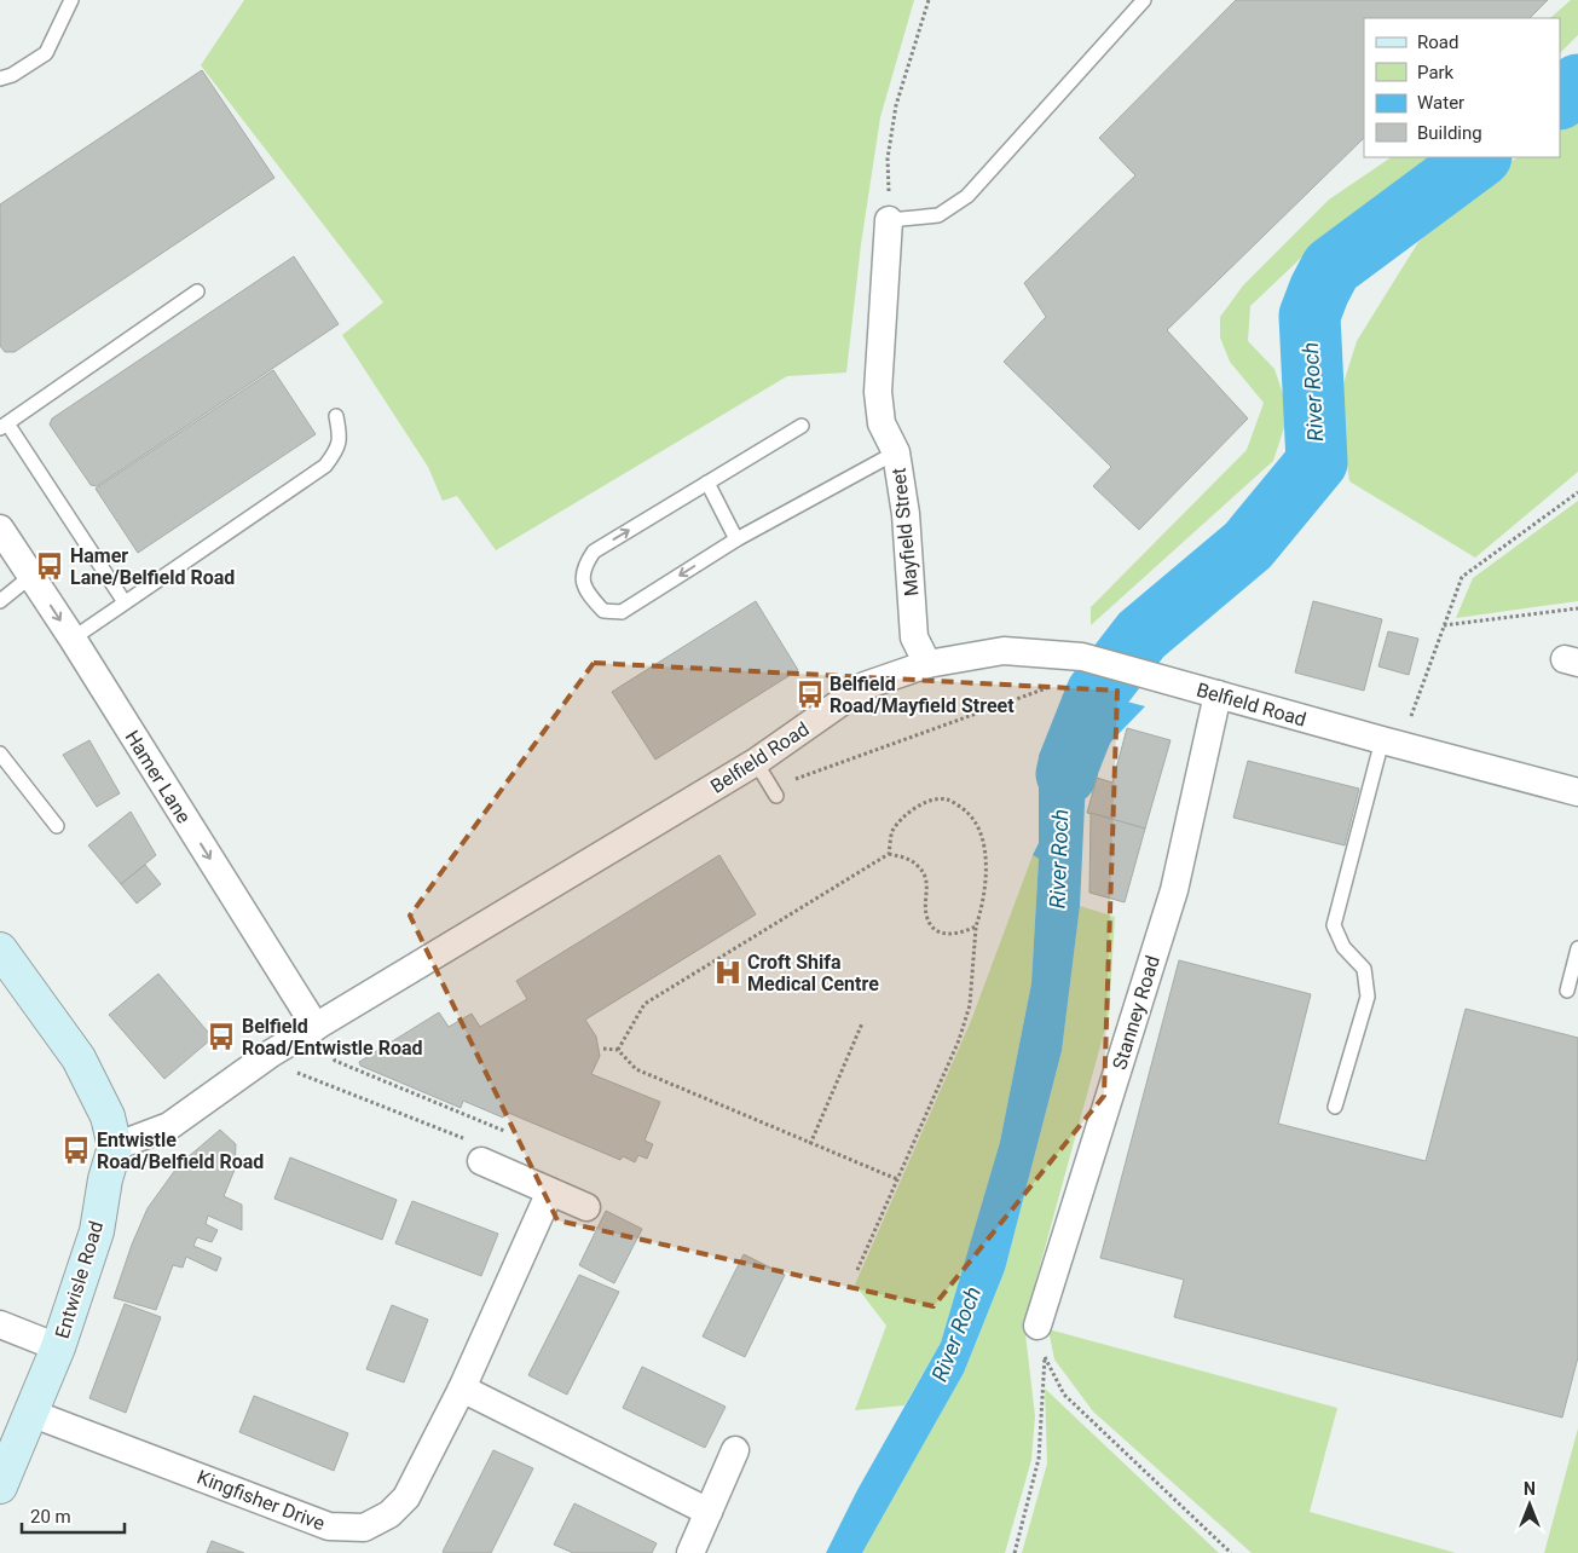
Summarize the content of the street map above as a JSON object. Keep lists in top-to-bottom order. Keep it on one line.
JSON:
{"streets":{"main road":["Entwisle Road"],"street":["Mayfield Street","Belfield Road","Hamer Lane","Stanney Road","Kingfisher Drive"]},"crossings":[["Mayfield Street","Belfield Road"],["Belfield Road","Hamer Lane"],["Belfield Road","Stanney Road"],["Belfield Road","Entwisle Road"],["Entwisle Road","Kingfisher Drive"]],"one_way":["Hamer Lane"],"water":["River Roch"],"places":{"bus stop":["Hamer Lane/Belfield Road","Belfield Road/Mayfield Street","Belfield Road/Entwistle Road","Entwistle Road/Belfield Road"],"hospital":["Croft Shifa Medical Centre"]},"legend":["Road","Park","Water","Building"],"scale_bar":"20 m","north":"top"}
